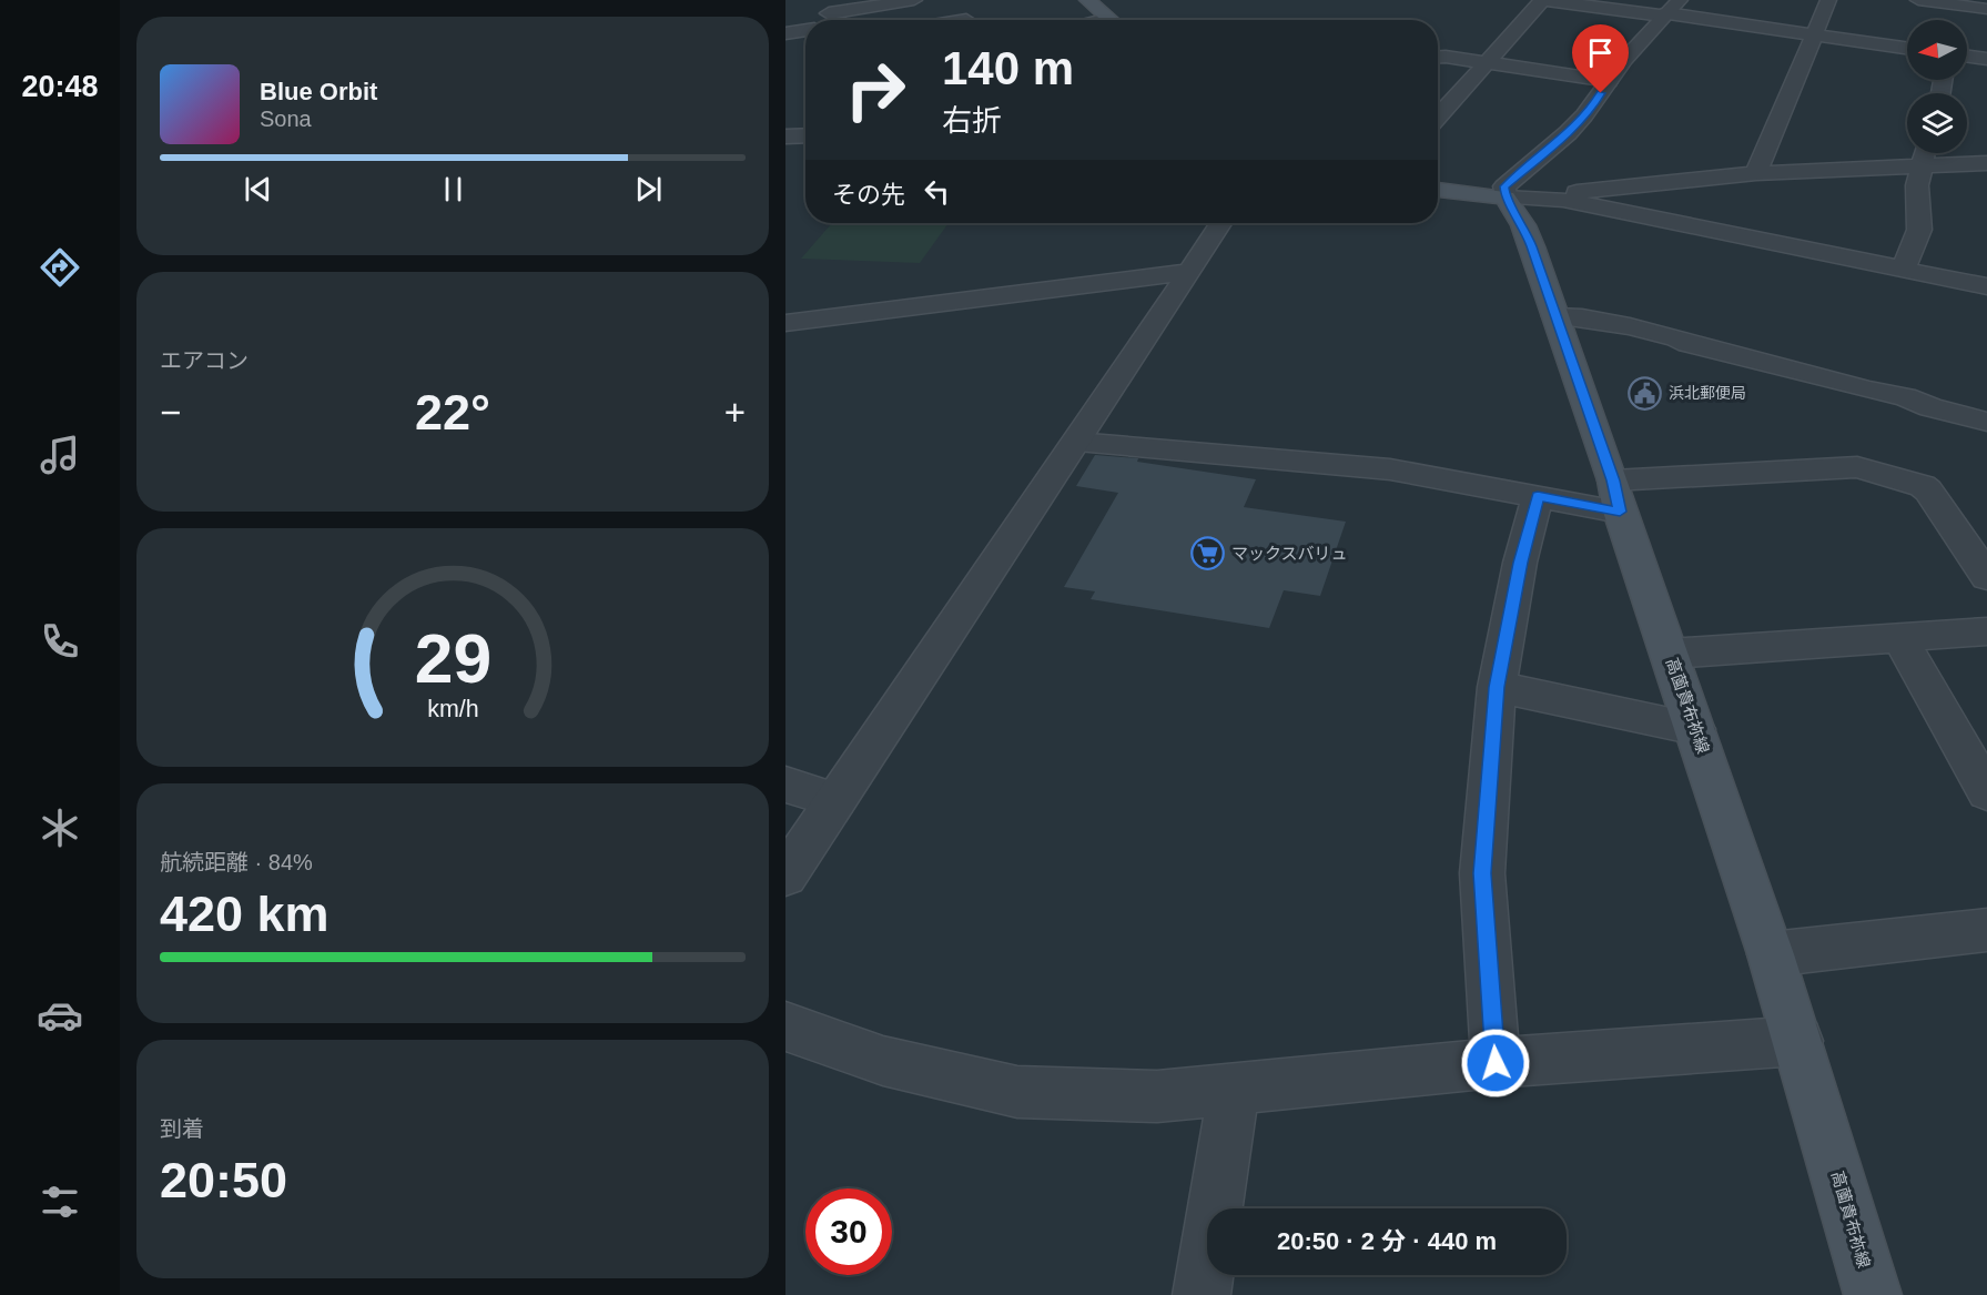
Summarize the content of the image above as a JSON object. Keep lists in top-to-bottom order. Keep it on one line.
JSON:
{"streets":{"main road":["高薗貴布祢線"]},"places":{"public building":["浜北郵便局"],"supermarket":["マックスバリュ"]},"north":"left","page":{"tabs":"20:48","turn":["140 m","右折"],"song":["Blue Orbit","Sona"],"then":"その先","tile":["エアコン",["航続距離 · 84%","420 km"],["到着","20:50"]],"heat":["−","22°","+"],"limit":"30","trip":"20:50 · 2 分 · 440 m","gauge":["29","km/h"]}}
